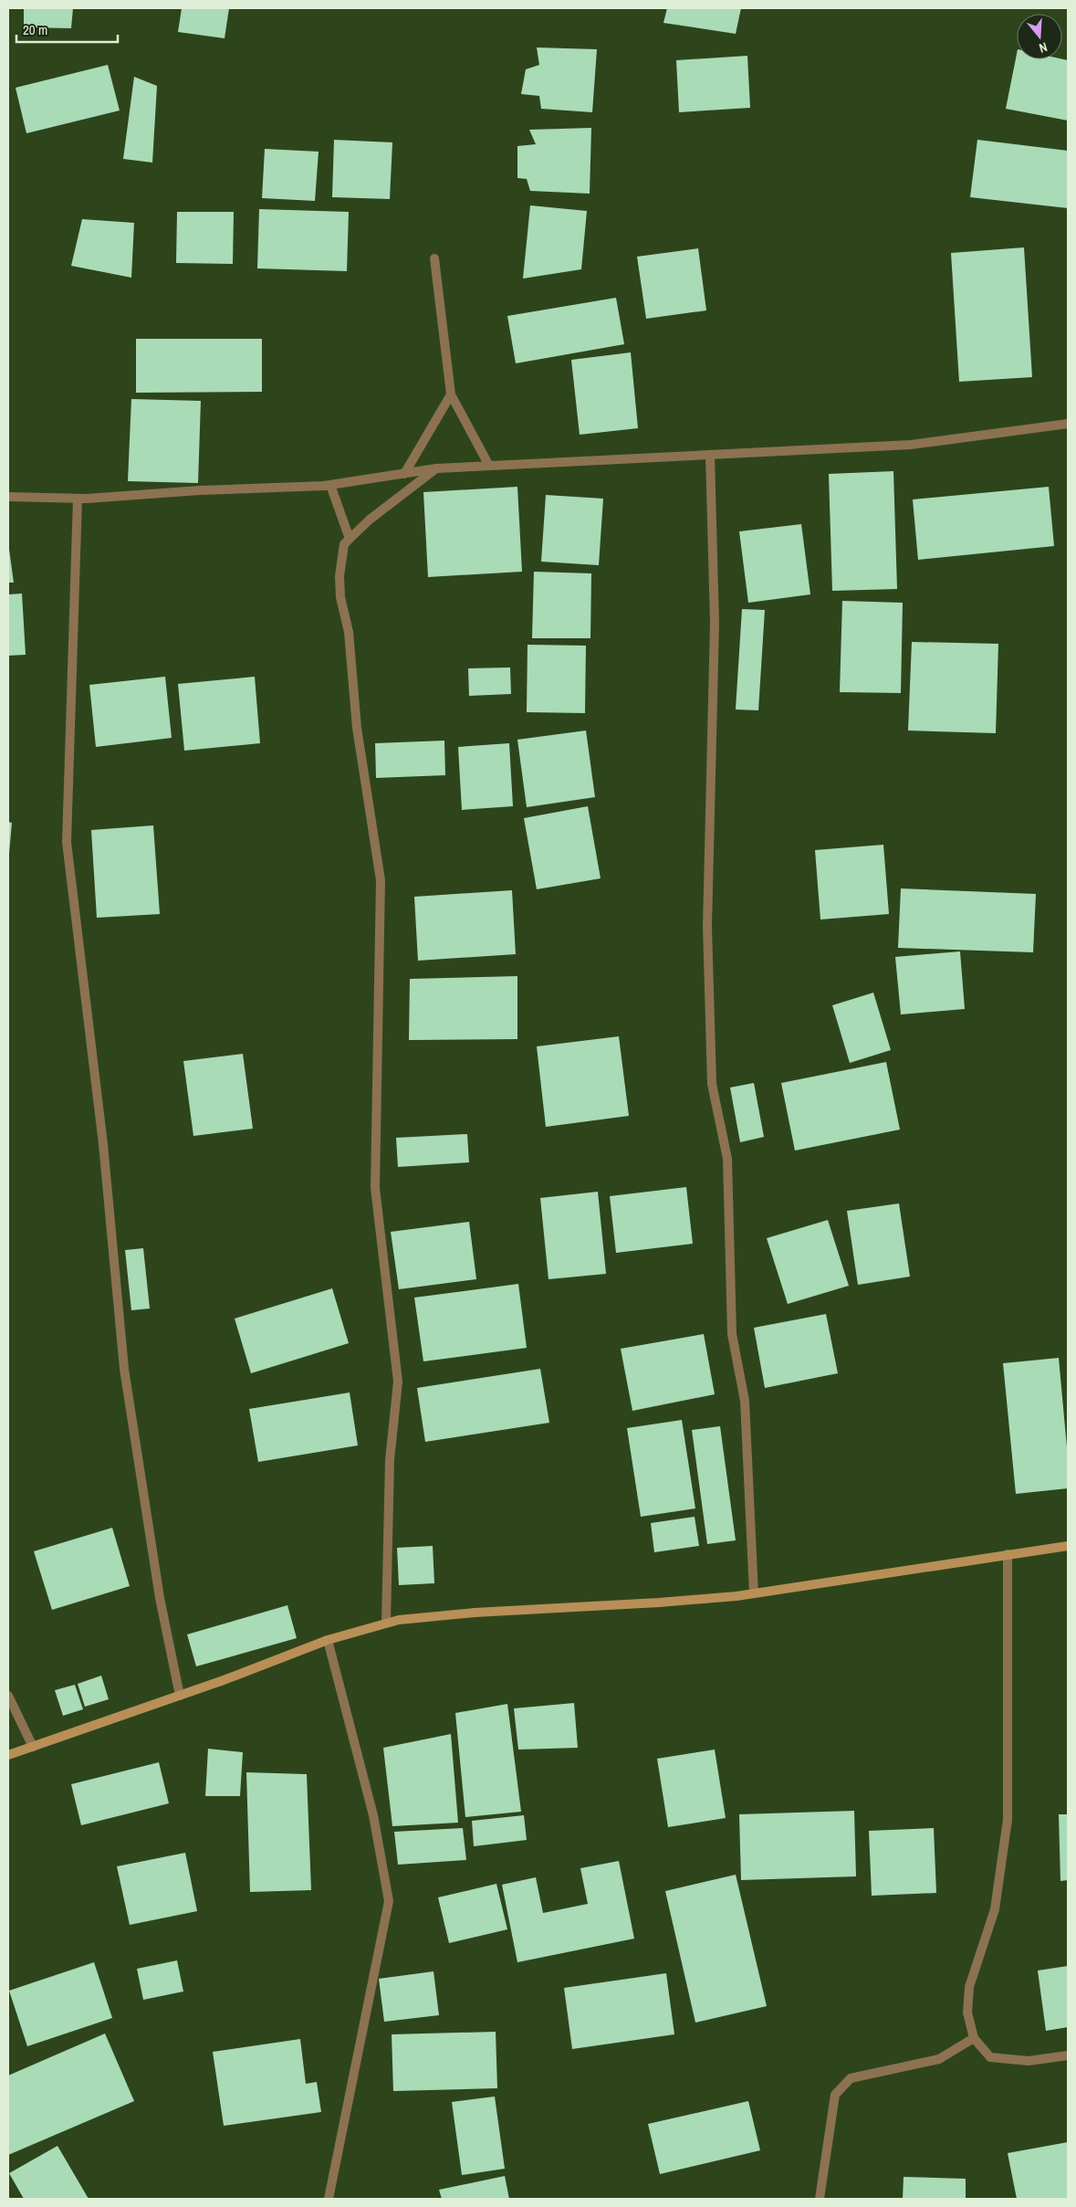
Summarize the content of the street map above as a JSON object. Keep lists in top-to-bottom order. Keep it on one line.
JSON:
{"scale_bar":"20 m","north":"bottom"}
